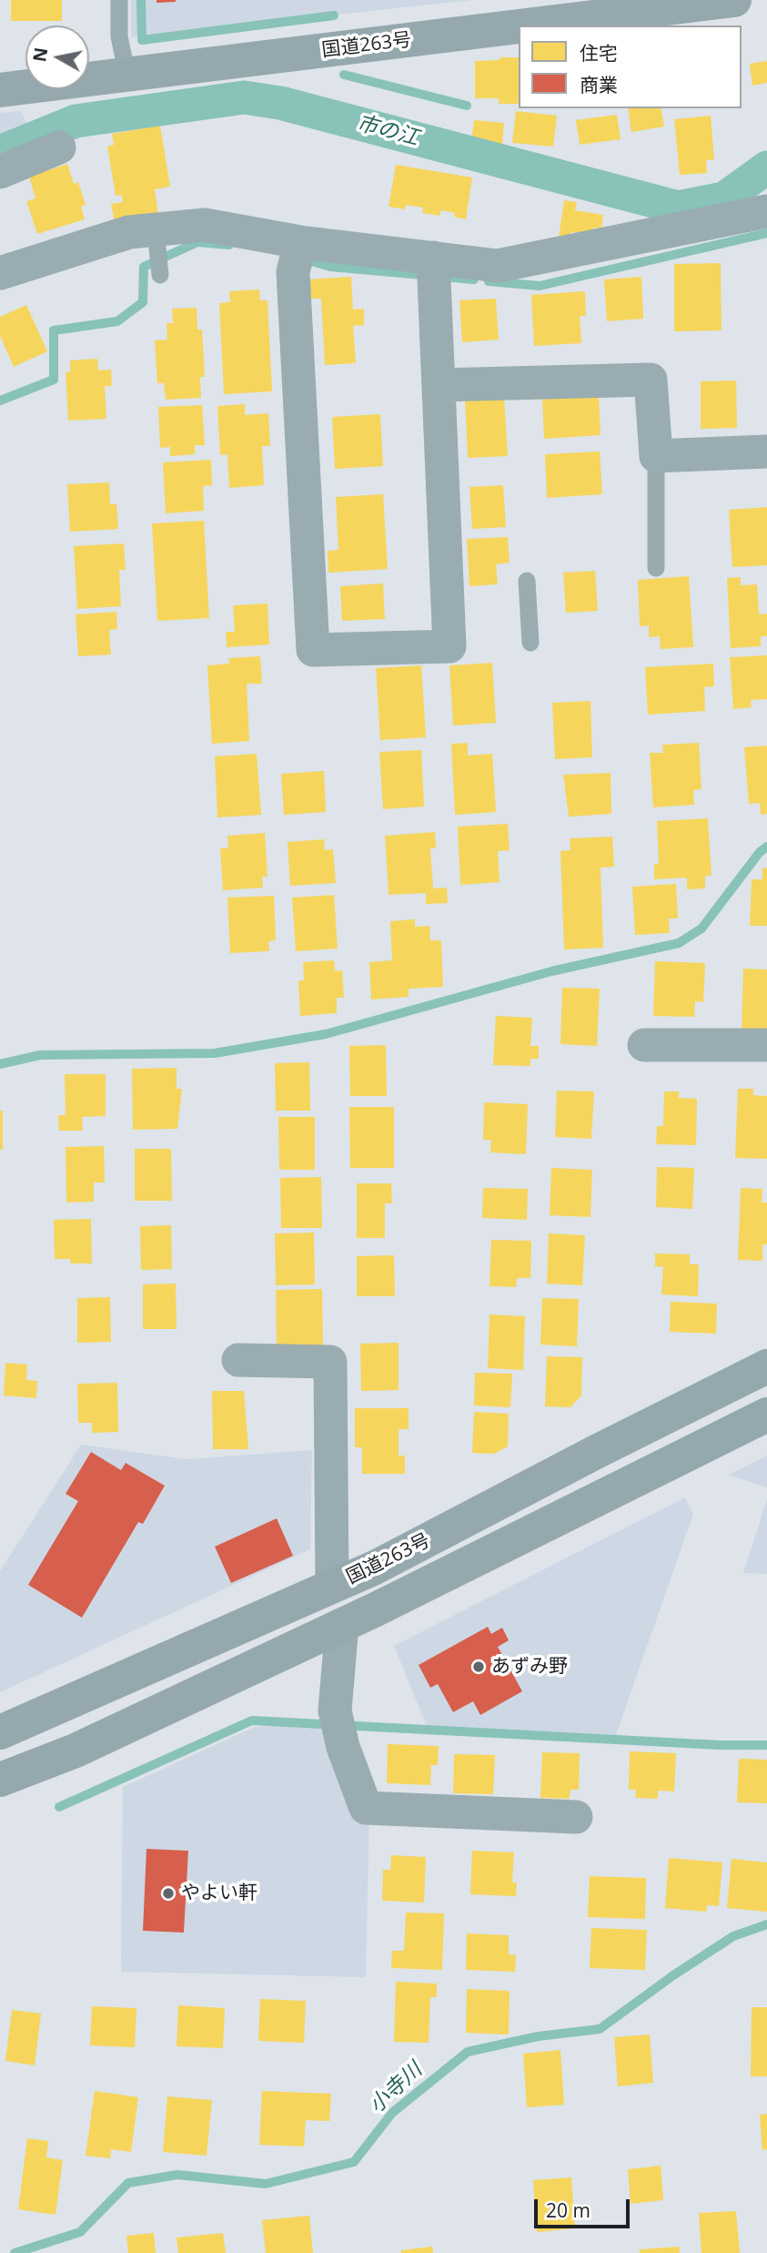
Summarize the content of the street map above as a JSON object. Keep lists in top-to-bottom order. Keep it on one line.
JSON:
{"streets":{"highway":["国道263号"]},"water":["市の江","小寺川"],"places":["あずみ野","やよい軒"],"legend":["住宅","商業"],"scale_bar":"20 m","north":"left"}
